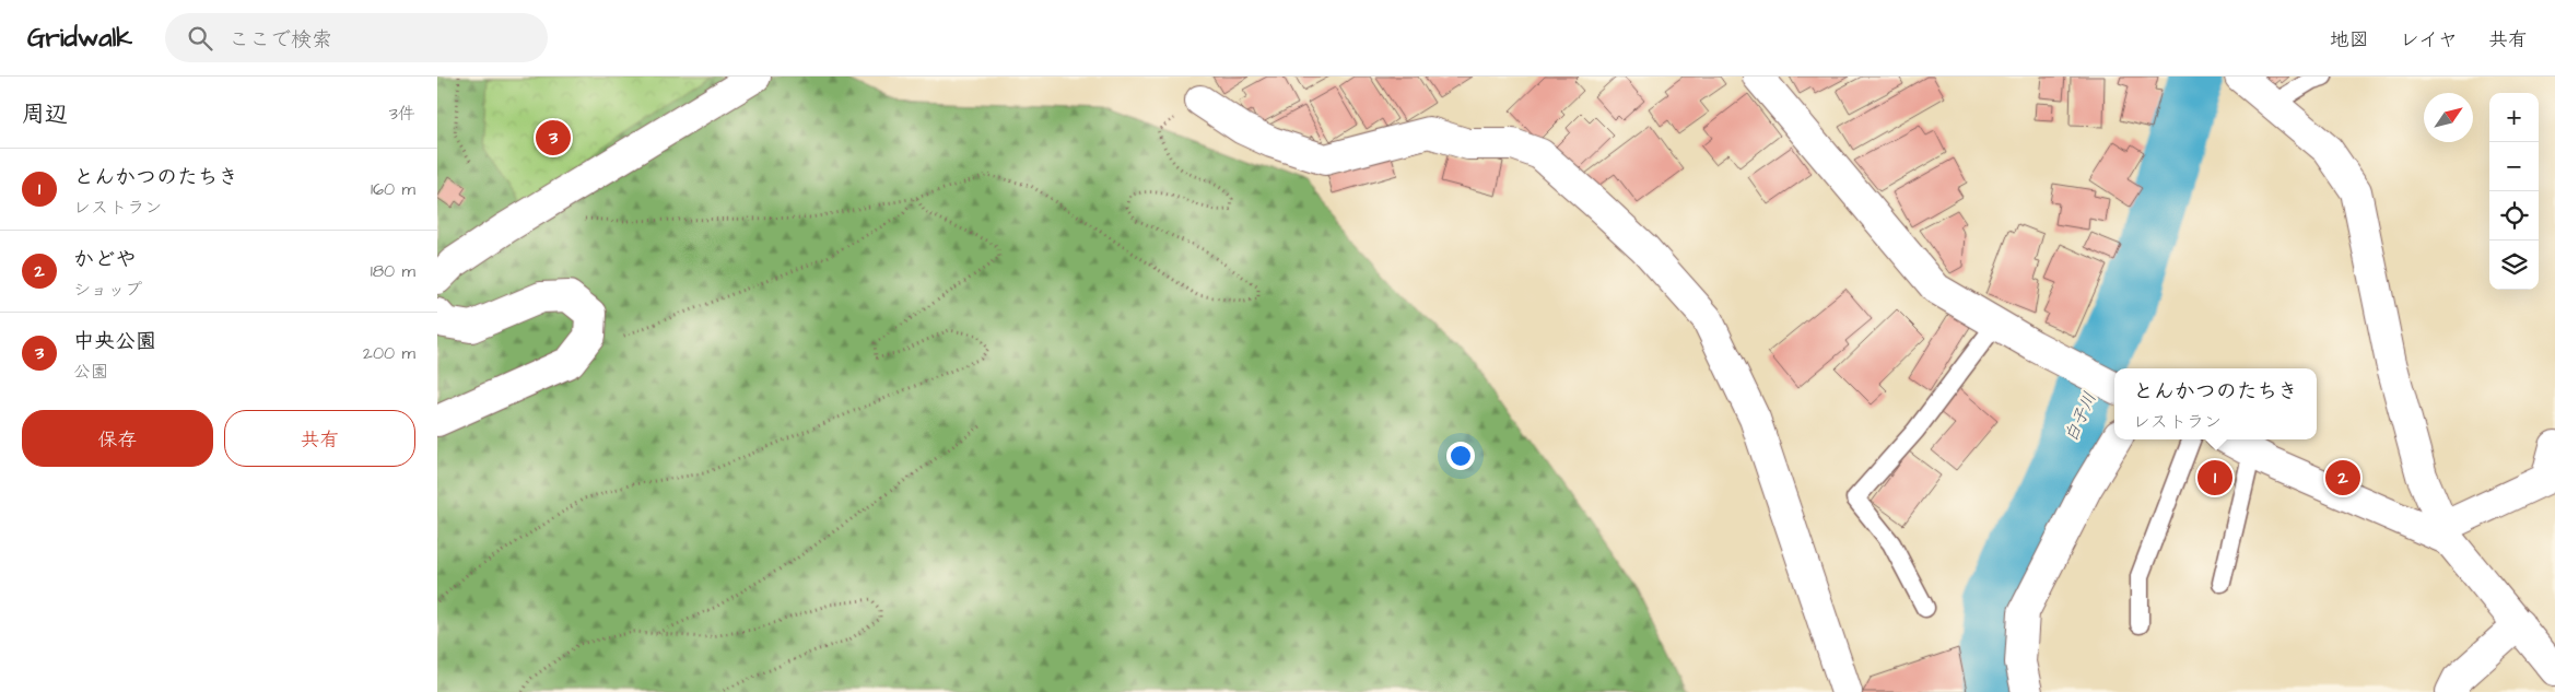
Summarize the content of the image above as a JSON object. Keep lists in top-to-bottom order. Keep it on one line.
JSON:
{"water":["白子川"],"north":"top right","page":{"header":"Gridwalk","search":"ここで検索","nav":["地図","レイヤ","共有"],"heading":["周辺","3件"],"map_buttons":["+","−"],"pins":["3","1","2"],"list":[{"mark":"1","name":"とんかつのたちき","note":"レストラン","value":"160 m"},{"mark":"2","name":"かどや","note":"ショップ","value":"180 m"},{"mark":"3","name":"中央公園","note":"公園","value":"200 m"}],"popup":["とんかつのたちき","レストラン"],"buttons":["保存","共有"]}}
